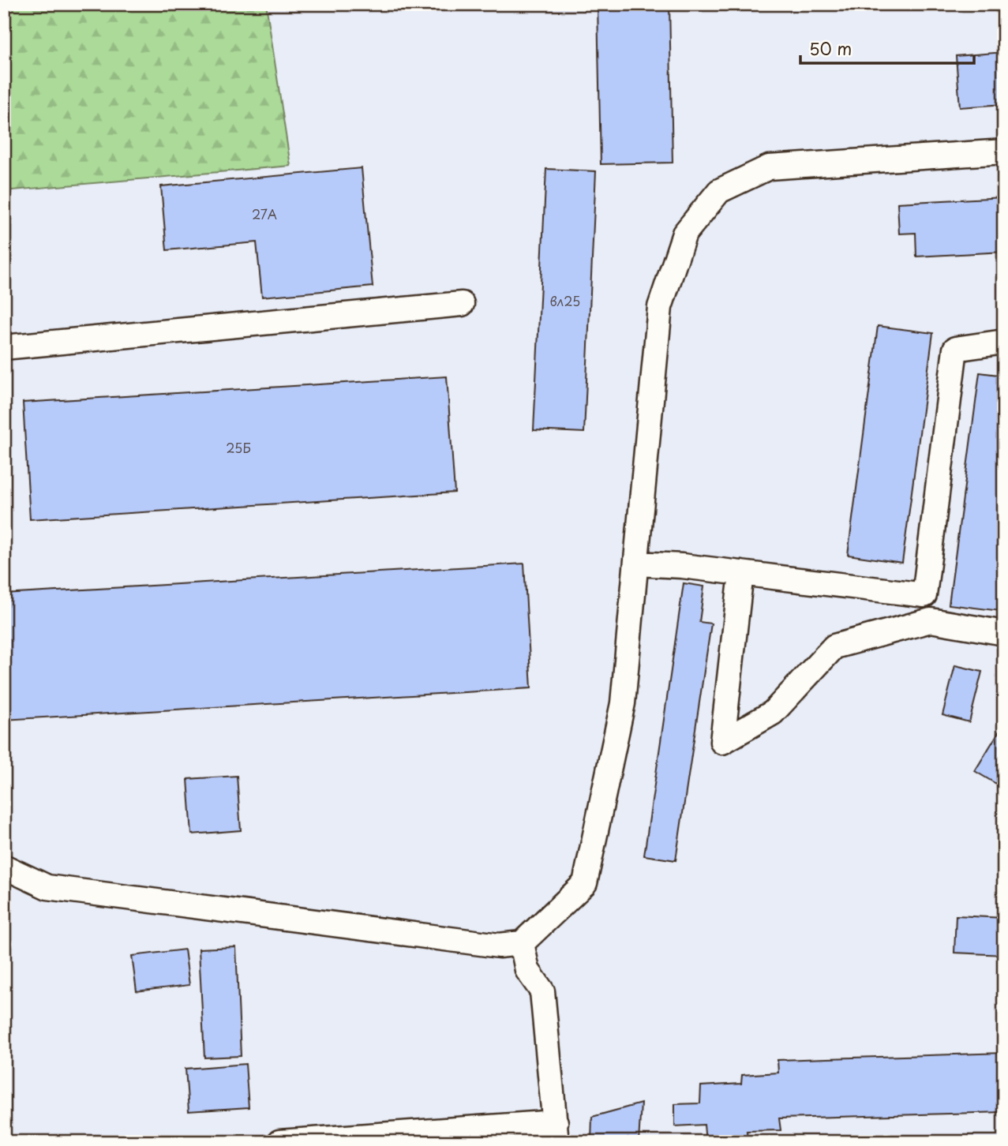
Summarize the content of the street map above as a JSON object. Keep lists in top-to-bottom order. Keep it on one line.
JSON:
{"house_numbers":["27А","вл25","25Б"],"scale_bar":"50 m"}
